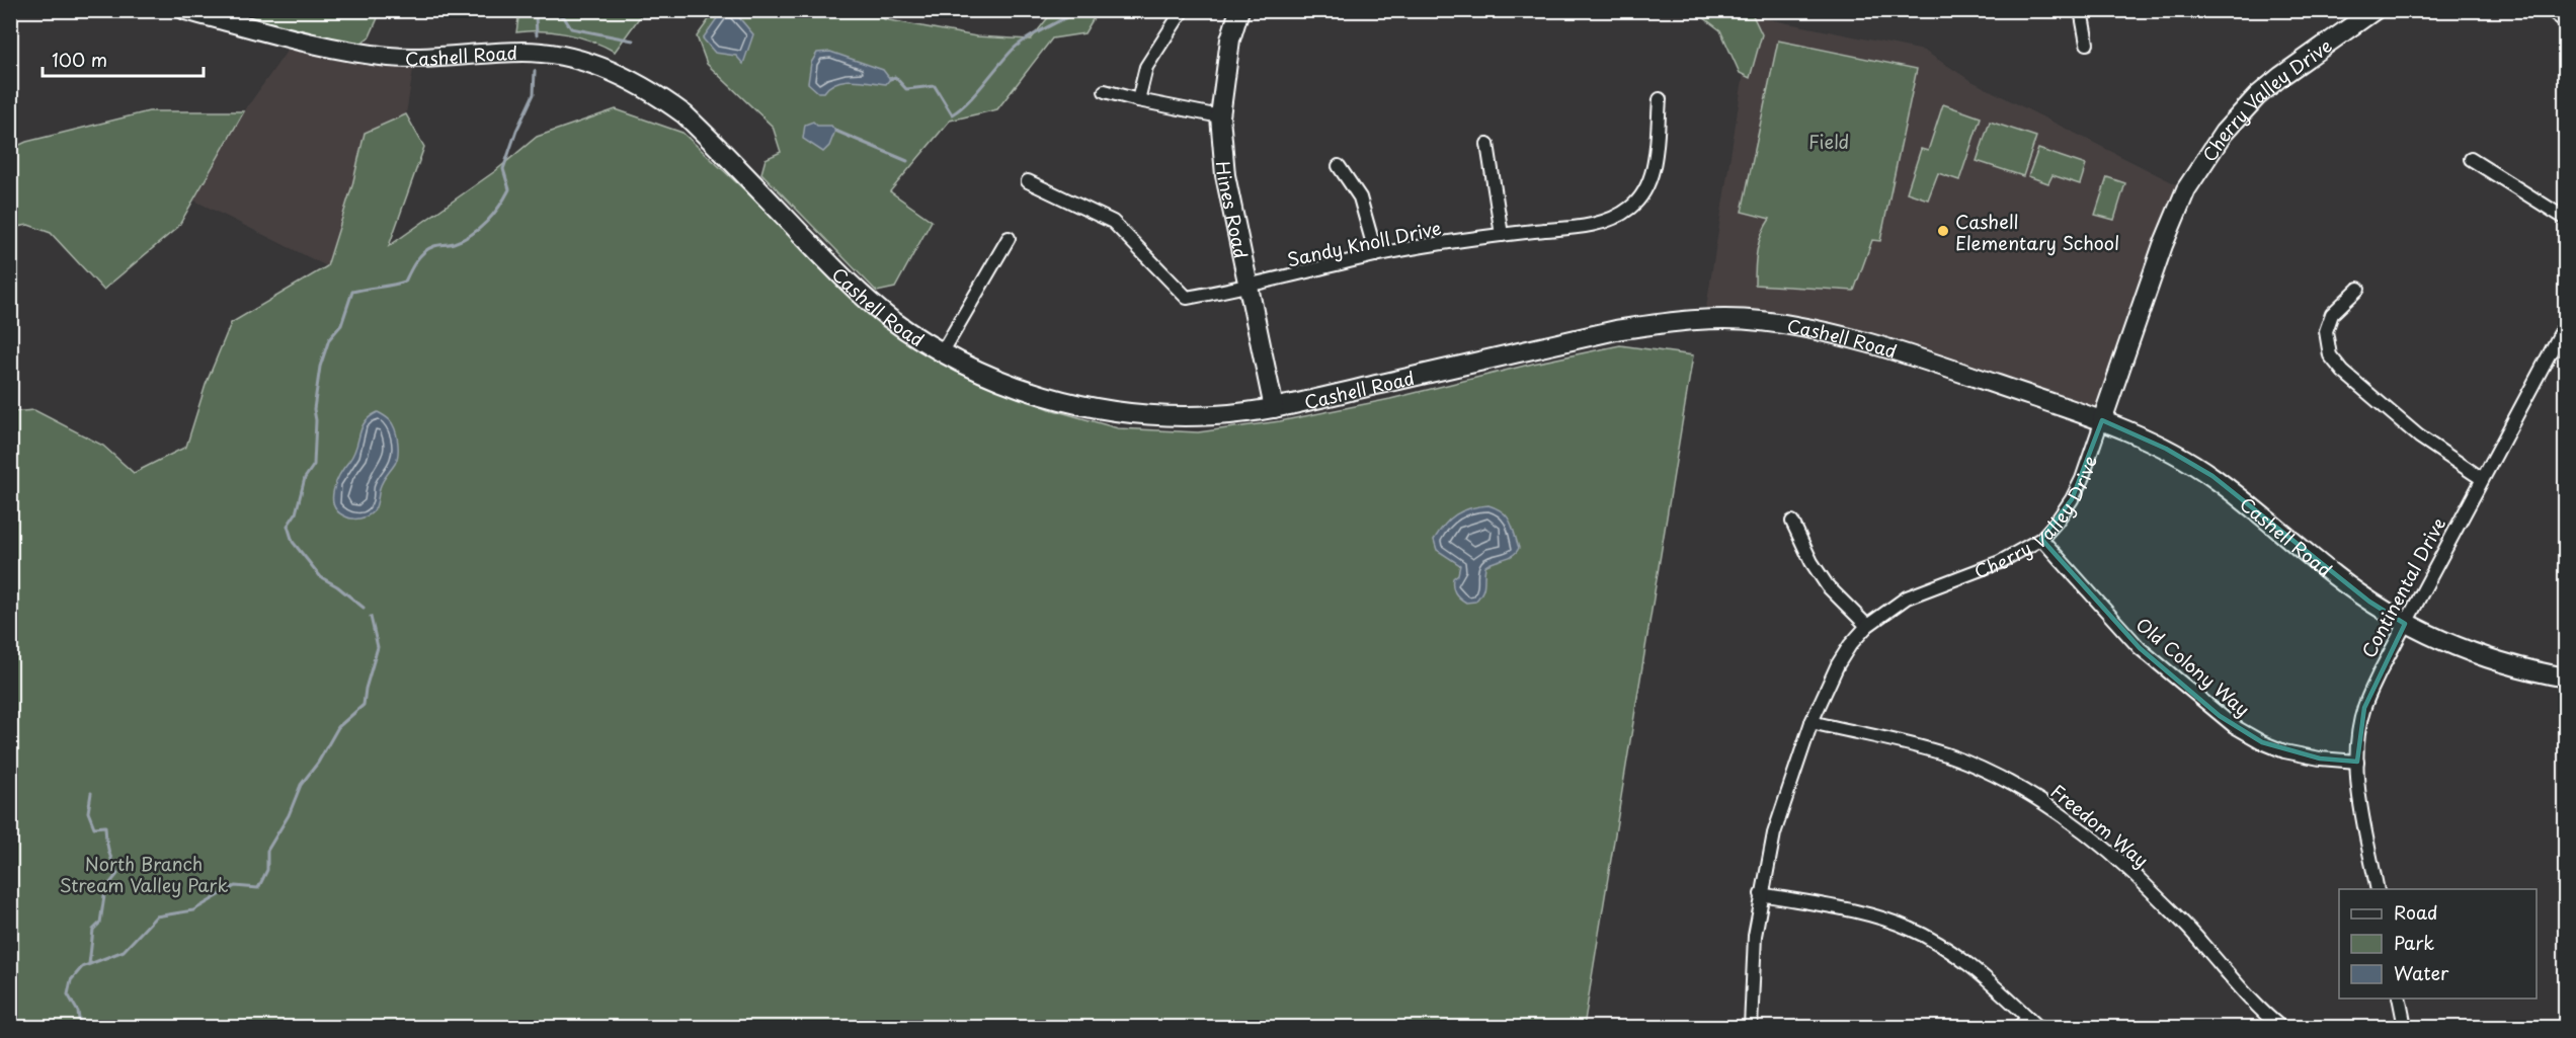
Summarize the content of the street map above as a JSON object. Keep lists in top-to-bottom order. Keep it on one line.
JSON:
{"streets":{"street":["Cashell Road","Cherry Valley Drive","Hines Road","Sandy Knoll Drive","Continental Drive","Old Colony Way","Freedom Way"]},"crossings":[["Cashell Road","Cherry Valley Drive"],["Cashell Road","Hines Road"],["Cashell Road","Continental Drive"],["Cherry Valley Drive","Old Colony Way"],["Cherry Valley Drive","Freedom Way"],["Hines Road","Sandy Knoll Drive"],["Continental Drive","Old Colony Way"]],"parks":["Field","North Branch Stream Valley Park"],"places":["Cashell Elementary School"],"legend":["Road","Park","Water"],"scale_bar":"100 m"}
